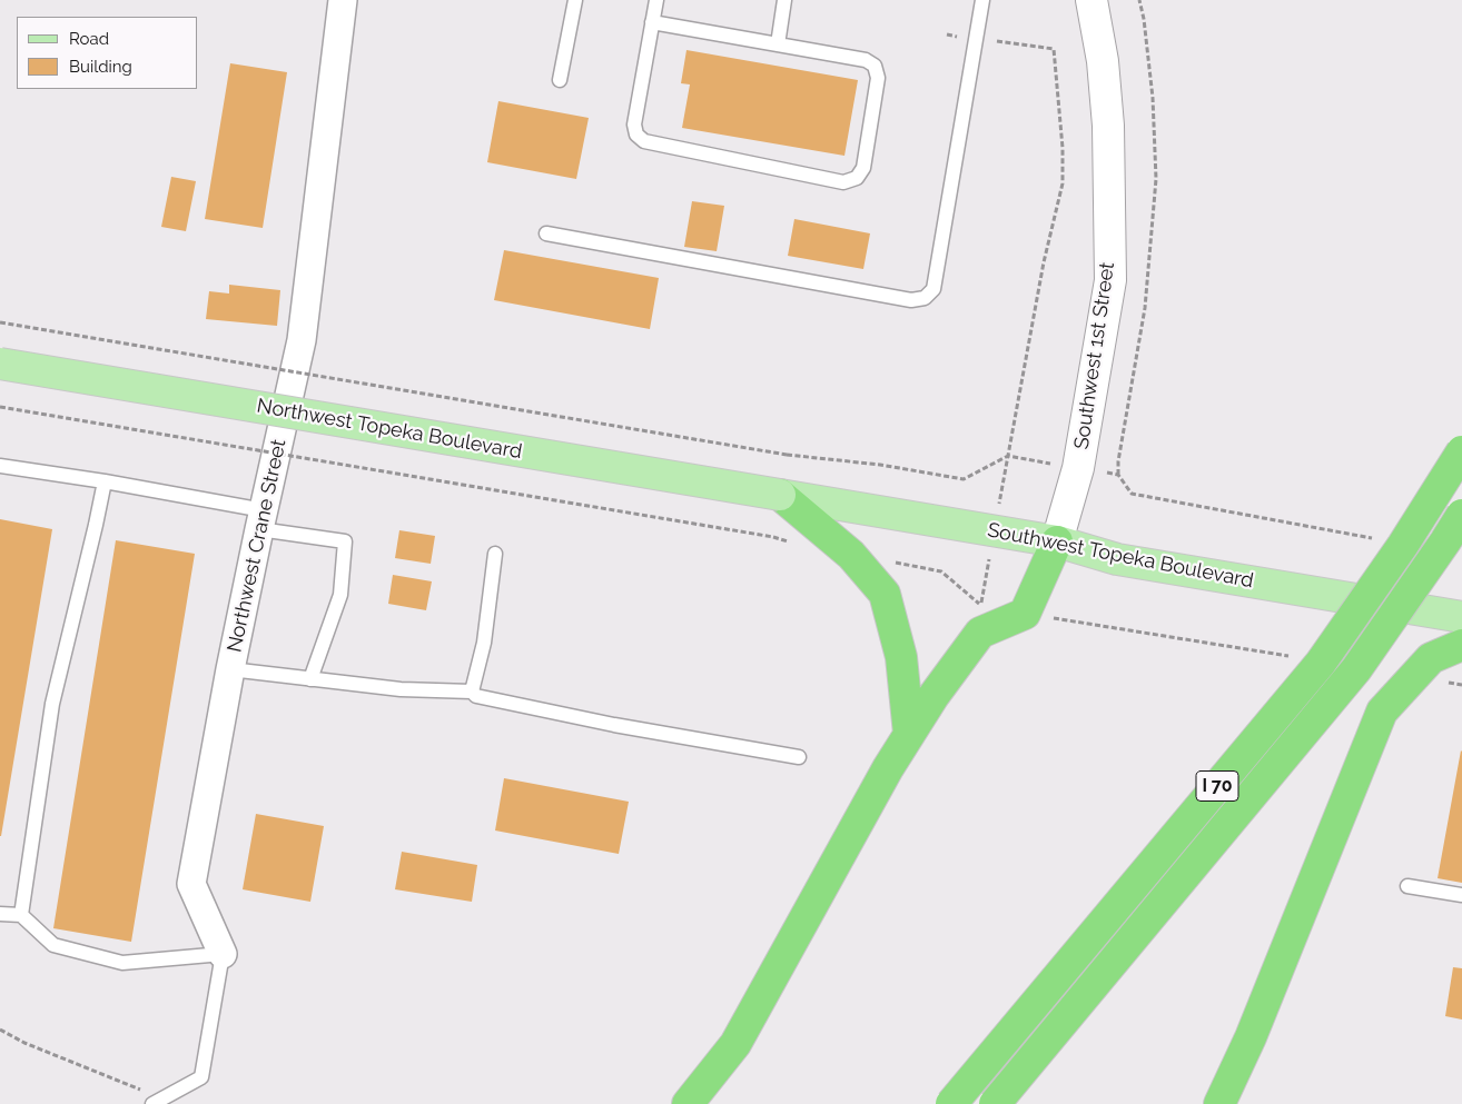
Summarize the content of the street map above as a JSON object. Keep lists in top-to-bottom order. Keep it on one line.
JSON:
{"streets":{"highway":["I 70"],"main road":["Northwest Topeka Boulevard","Southwest Topeka Boulevard"],"street":["Southwest 1st Street","Northwest Crane Street"]},"crossings":[["Southwest 1st Street","Southwest Topeka Boulevard"],["Northwest Topeka Boulevard","Southwest Topeka Boulevard"]],"legend":["Road","Building"]}
